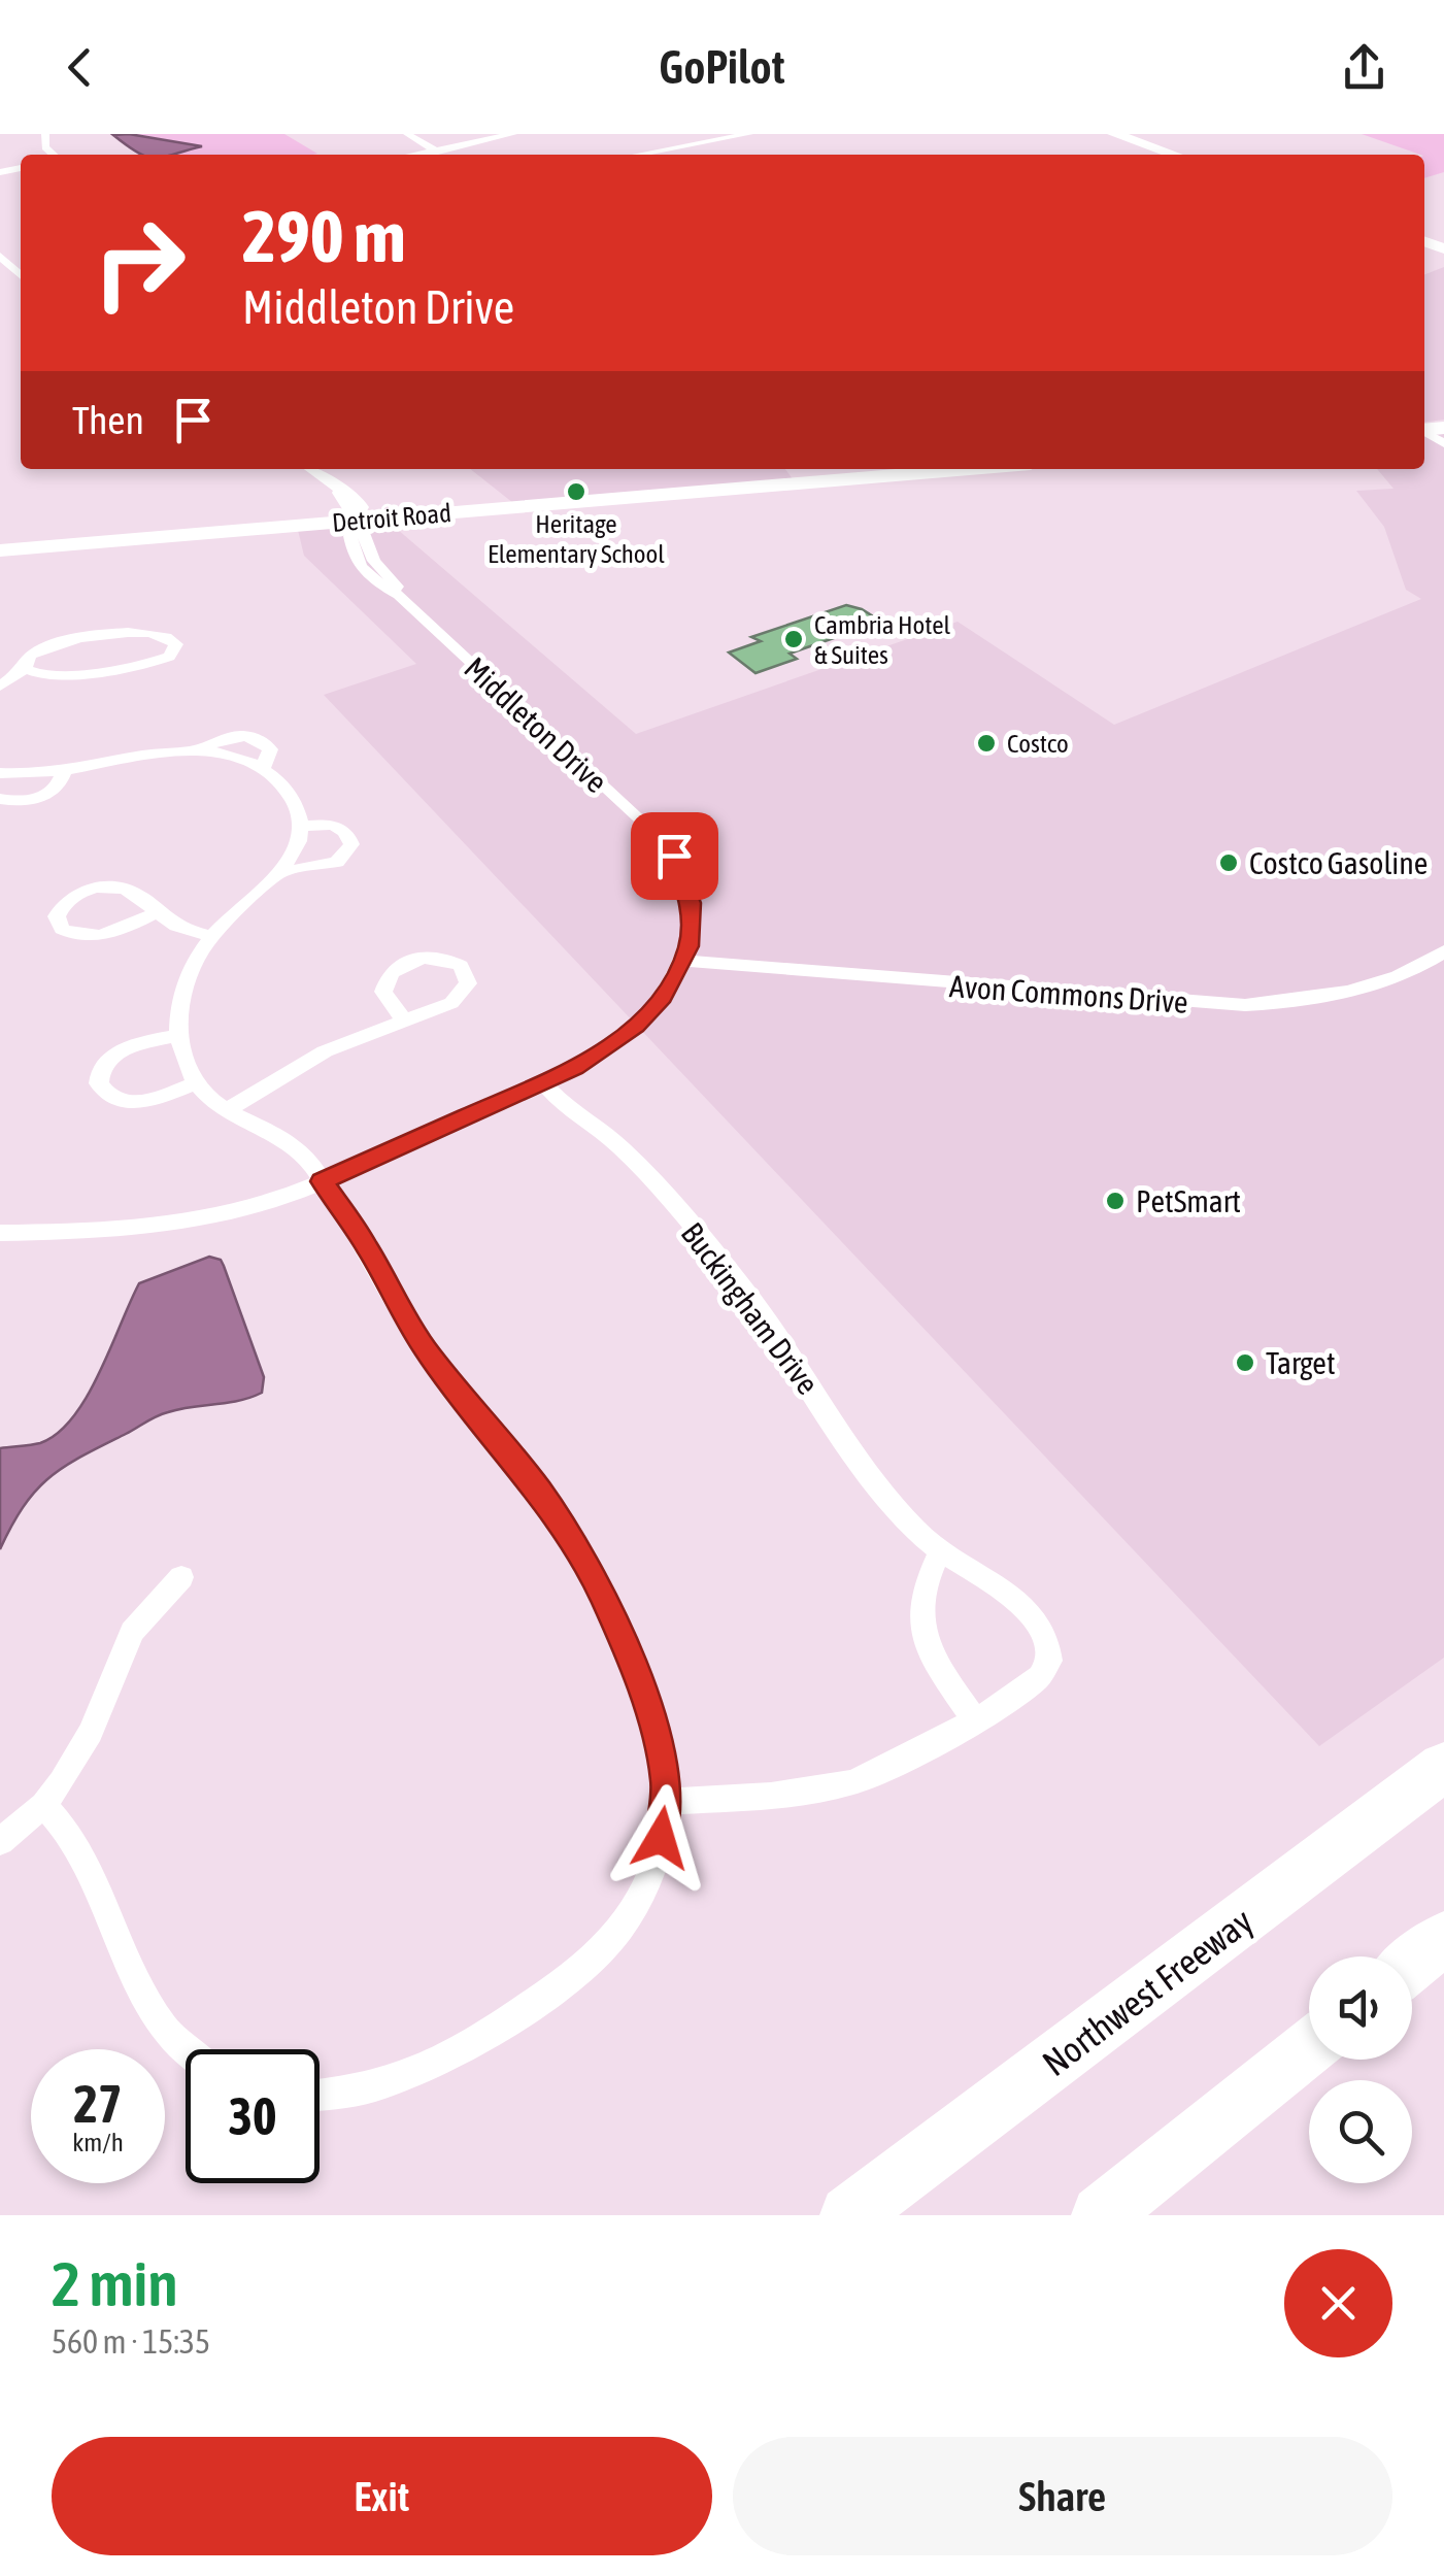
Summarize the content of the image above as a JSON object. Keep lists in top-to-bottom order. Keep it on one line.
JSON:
{"streets":{"highway":["Northwest Freeway"],"main road":["Detroit Road"],"street":["Middleton Drive","Avon Commons Drive","Buckingham Drive"]},"crossings":[["Detroit Road","Middleton Drive"],["Middleton Drive","Avon Commons Drive"],["Middleton Drive","Buckingham Drive"]],"places":["Heritage Elementary School","Cambria Hotel & Suites","Costco","Costco Gasoline","PetSmart","Target"],"page":{"header":"GoPilot","turn":["290 m","Middleton Drive"],"then":"Then","speed":"27 km/h","limit":"30","heading":["2 min","560 m · 15:35"],"buttons":["Exit","Share"]}}
